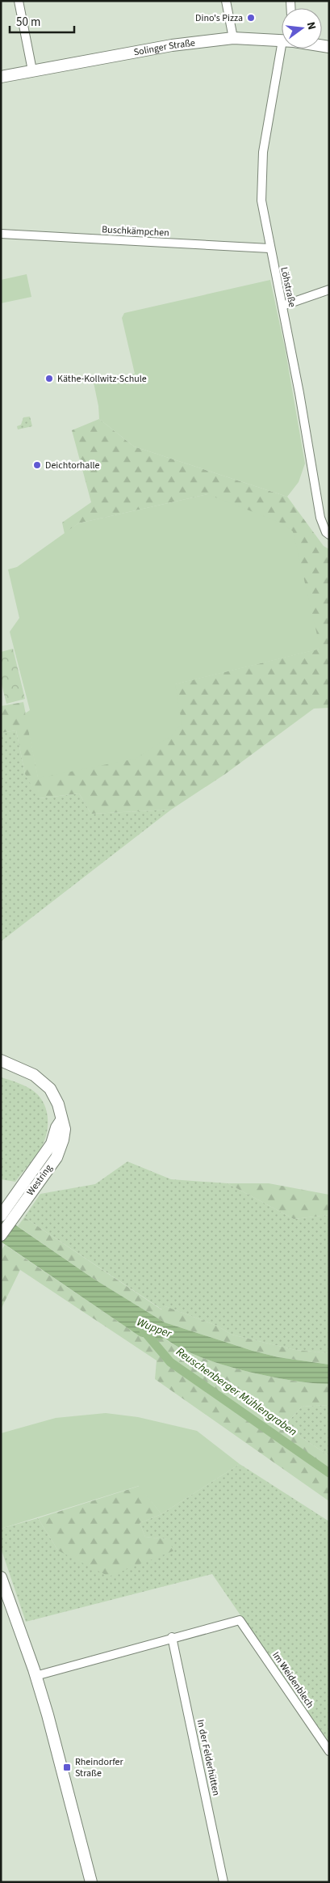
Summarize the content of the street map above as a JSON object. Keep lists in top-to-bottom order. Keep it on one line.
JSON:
{"streets":{"main road":["Solinger Straße","Westring"],"street":["Buschkämpchen","Löhstraße","Im Weidenblech","In der Felderhütten"]},"crossings":[["Buschkämpchen","Löhstraße"],["Im Weidenblech","In der Felderhütten"]],"water":["Wupper","Reuschenberger Mühlengraben"],"places":{"other":["Dino's Pizza","Käthe-Kollwitz-Schule","Deichtorhalle"],"transit":["Rheindorfer Straße"]},"scale_bar":"50 m","north":"right"}
